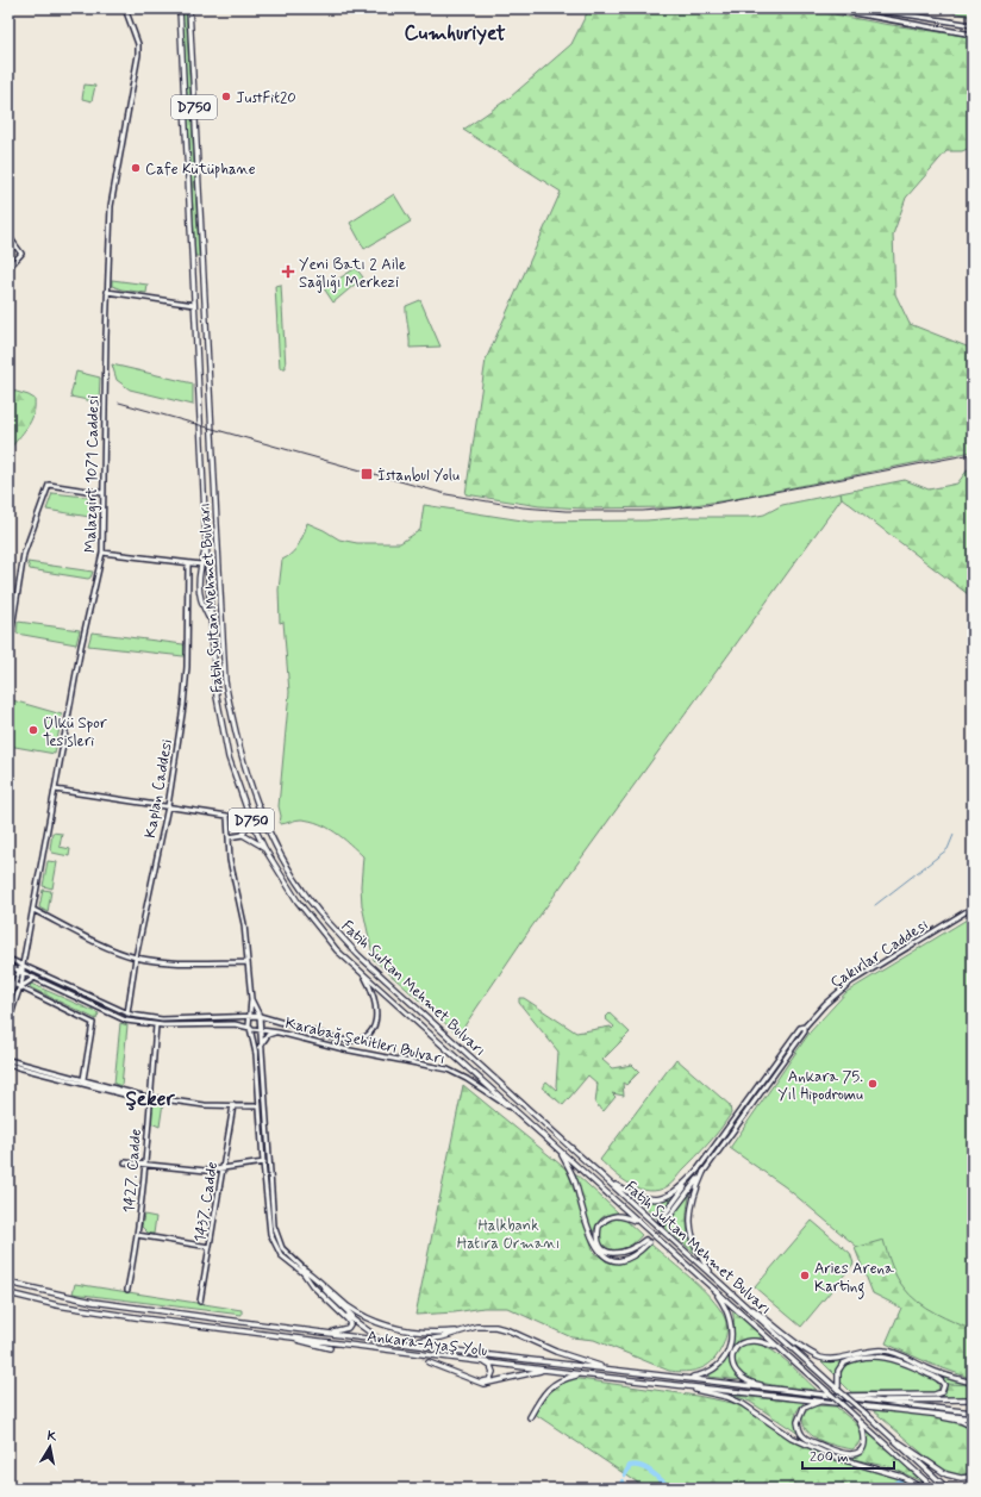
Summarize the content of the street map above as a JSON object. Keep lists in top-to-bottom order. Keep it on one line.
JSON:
{"streets":{"highway":["D750","Fatih Sultan Mehmet Bulvarı","Ankara-Ayaş Yolu"],"street":["Malazgirt 1071 Caddesi","Kaplan Caddesi","Çakırlar Caddesi","Karabağ Şehitleri Bulvarı","1427. Cadde","1437. Cadde"]},"crossings":[["Malazgirt 1071 Caddesi","Karabağ Şehitleri Bulvarı"],["Fatih Sultan Mehmet Bulvarı","Karabağ Şehitleri Bulvarı"],["Kaplan Caddesi","Karabağ Şehitleri Bulvarı"],["Karabağ Şehitleri Bulvarı","1427. Cadde"]],"districts":["Cumhuriyet","Şeker"],"parks":["Halkbank Hatıra Ormanı"],"places":{"other":["JustFit20","Cafe Kütüphane","Ülkü Spor Tesisleri","Ankara 75. Yıl Hipodromu","Aries Arena Karting"],"health":["Yeni Batı 2 Aile Sağlığı Merkezi"],"transit":["İstanbul Yolu"]},"scale_bar":"200 m","north":"top"}
